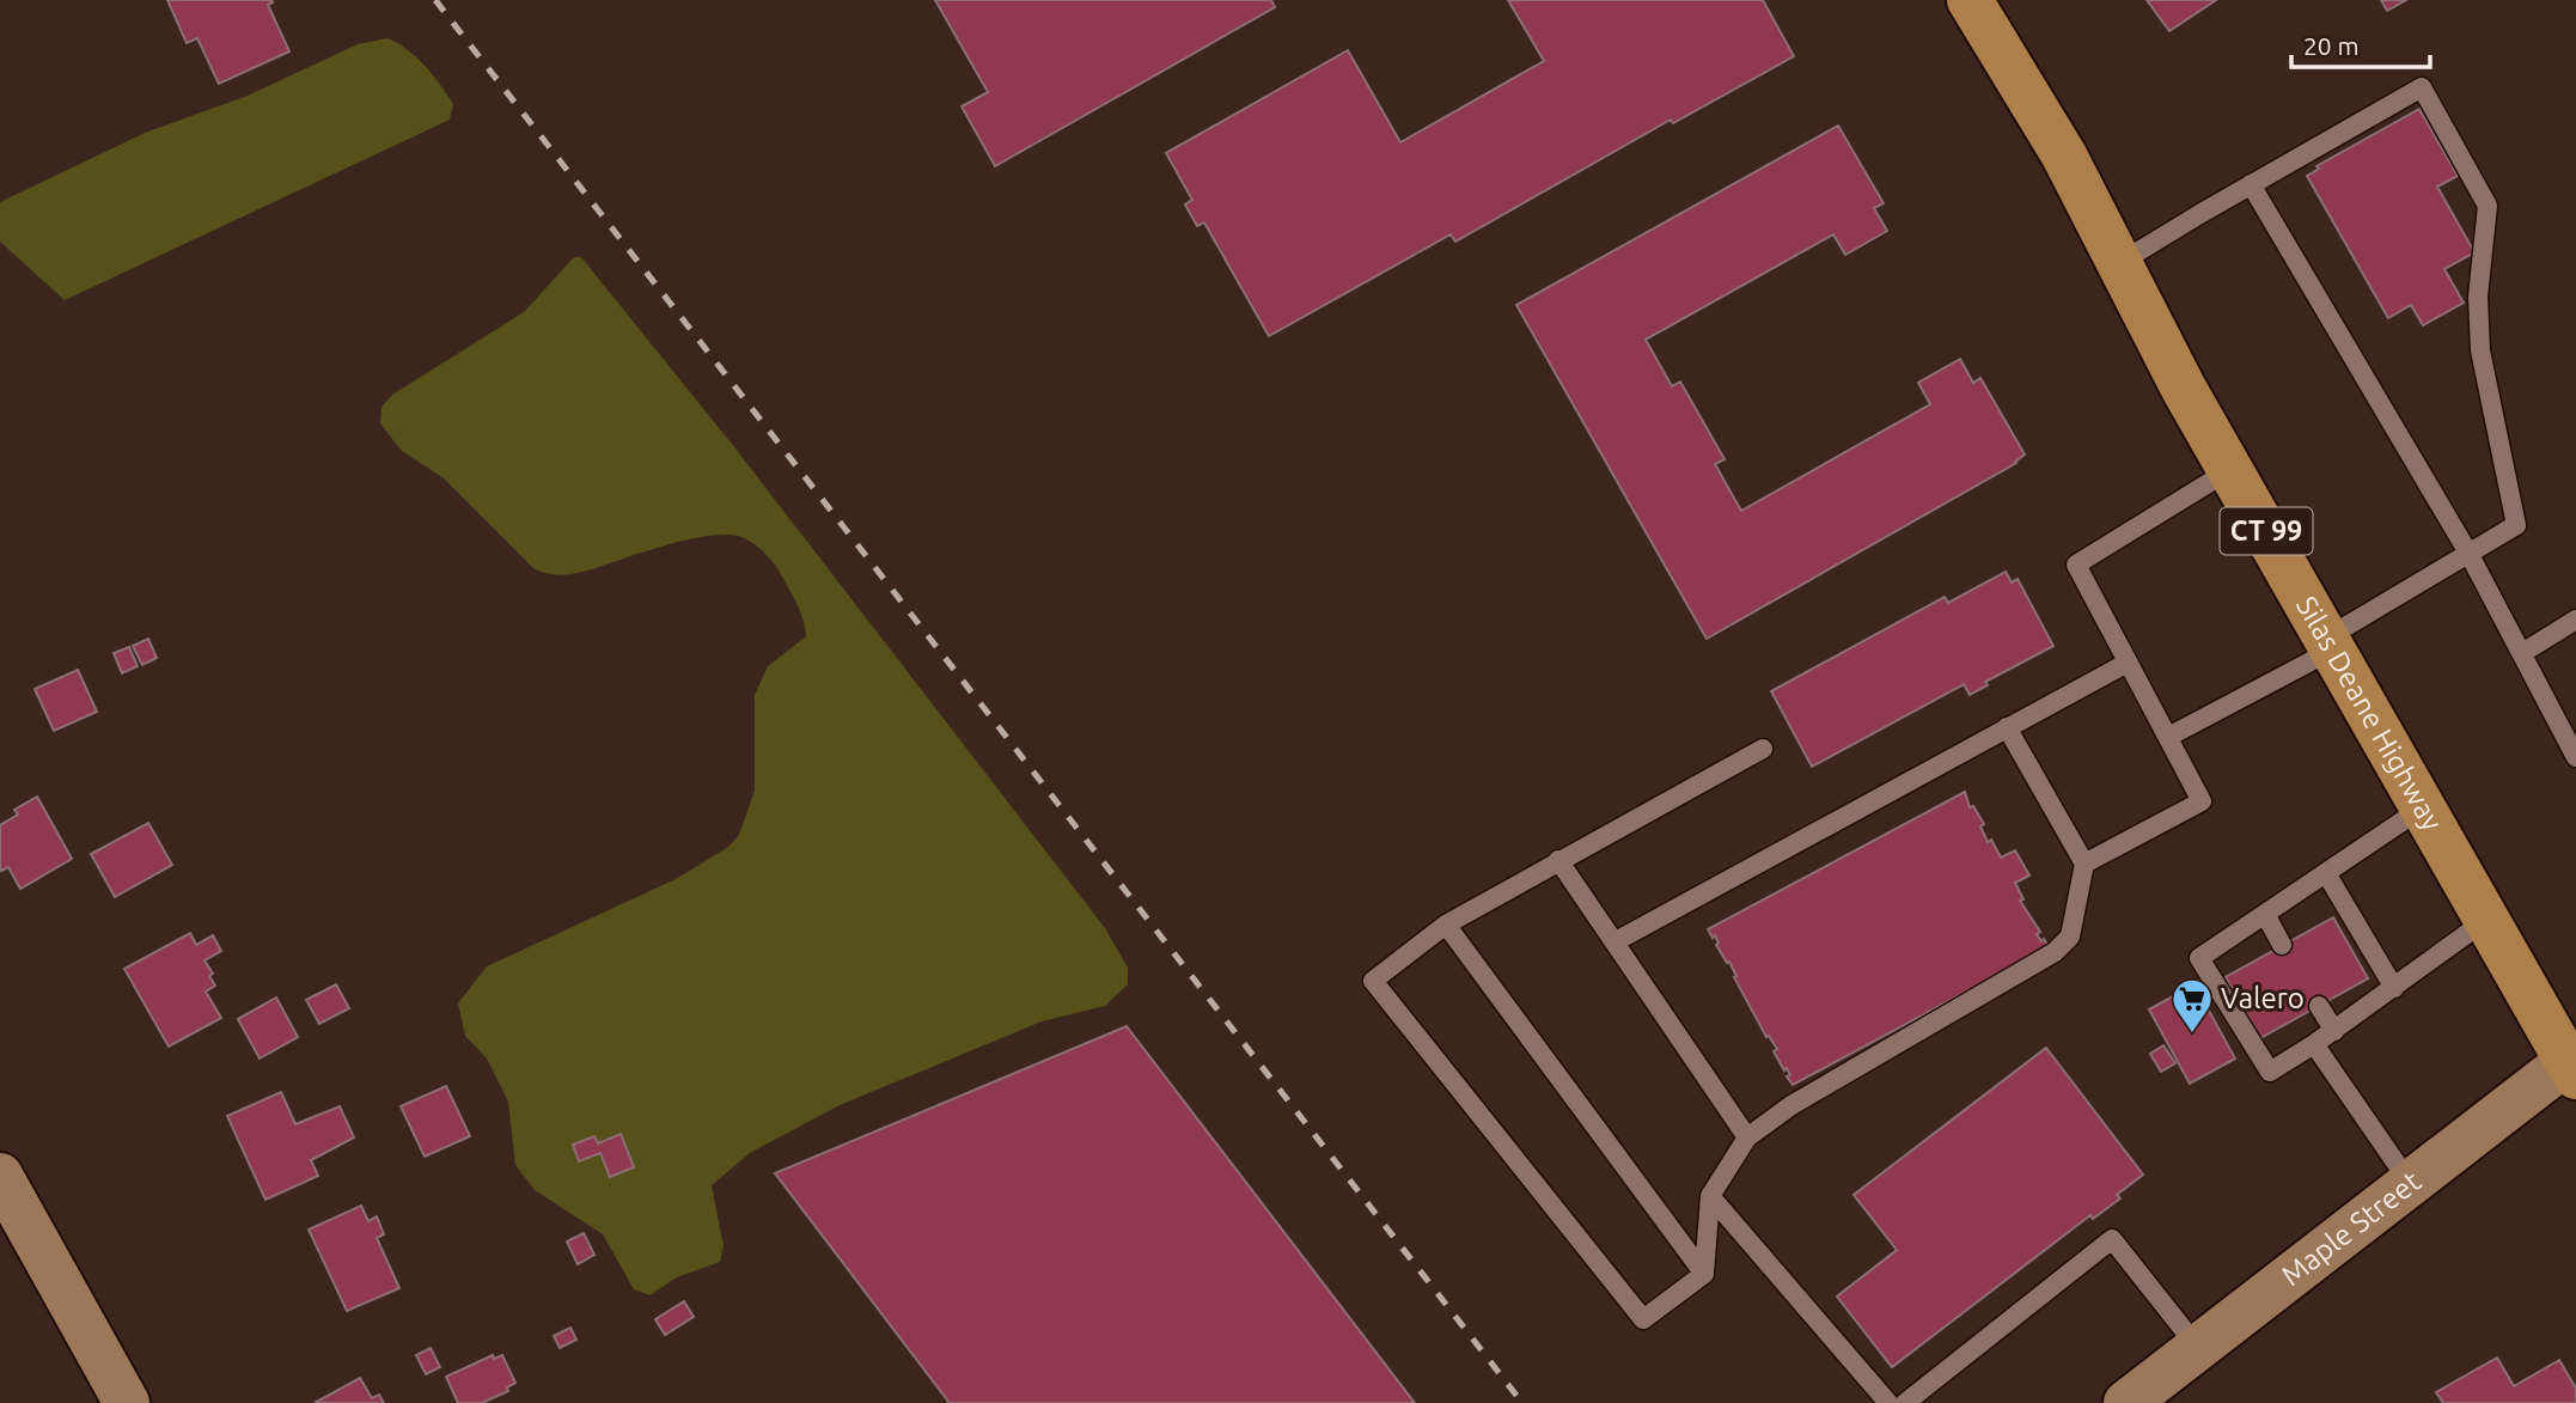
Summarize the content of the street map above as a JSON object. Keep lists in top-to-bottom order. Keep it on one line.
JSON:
{"streets":{"main road":["CT 99","Silas Deane Highway","Maple Street"]},"crossings":[["Silas Deane Highway","Maple Street"]],"places":{"supermarket":["Valero"]},"scale_bar":"20 m"}
